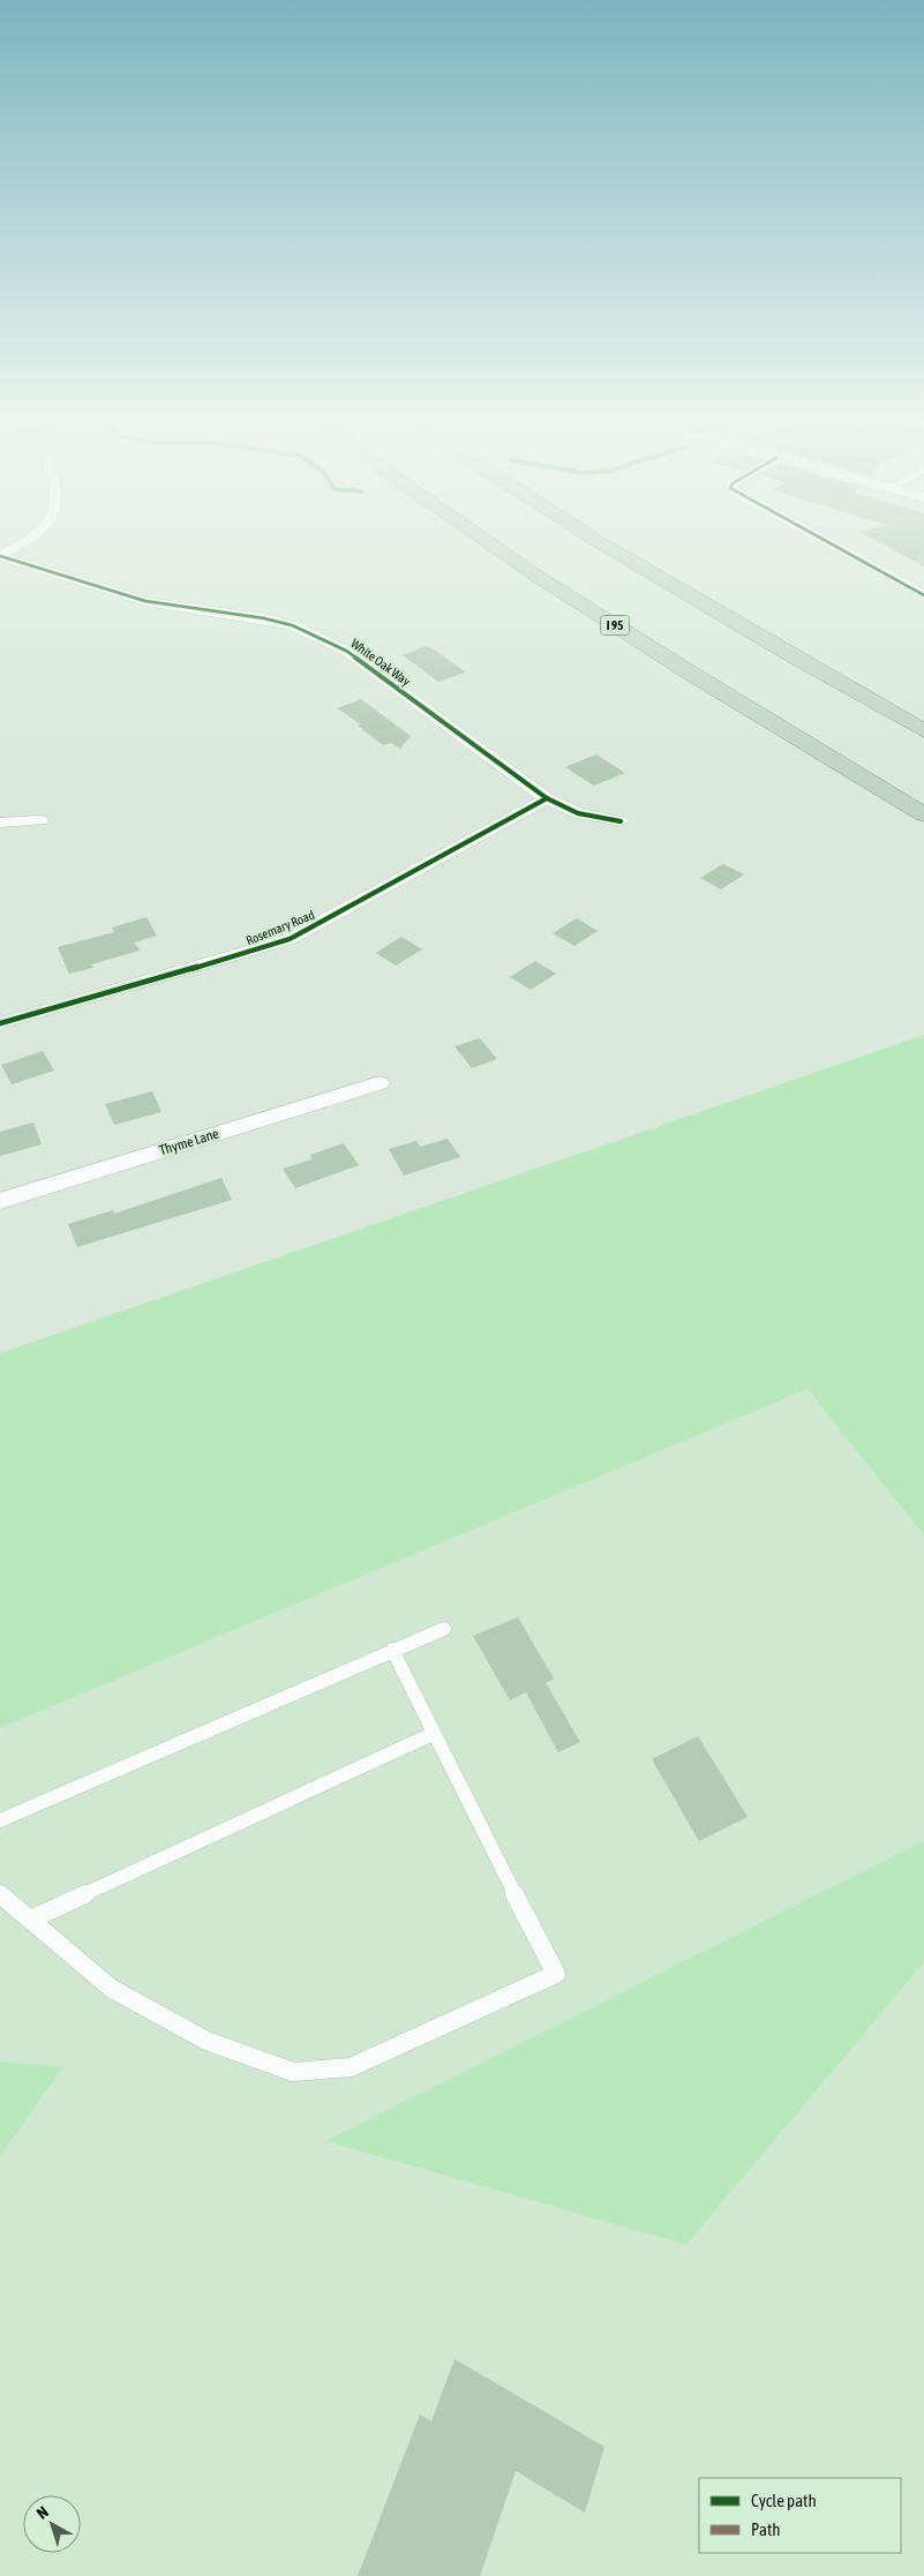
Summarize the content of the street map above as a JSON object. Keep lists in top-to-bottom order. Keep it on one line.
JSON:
{"streets":{"highway":["I 95"],"street":["White Oak Way","Rosemary Road","Thyme Lane"]},"crossings":[["White Oak Way","Rosemary Road"]],"legend":["Cycle path","Path"],"north":"top left"}
